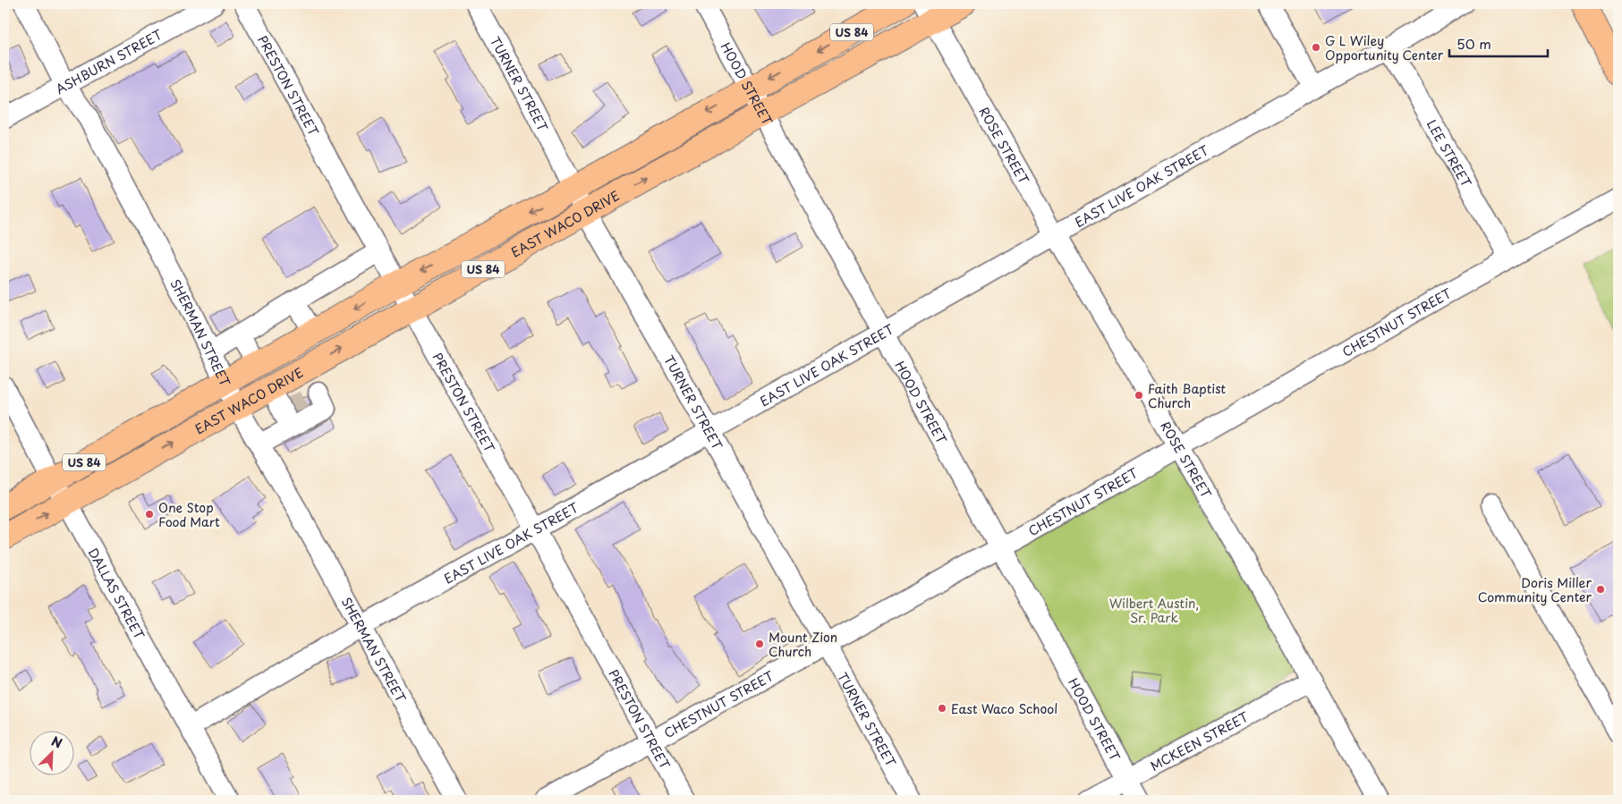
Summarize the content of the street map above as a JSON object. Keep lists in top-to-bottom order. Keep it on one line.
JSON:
{"streets":{"main road":["US 84","EAST WACO DRIVE"],"street":["ASHBURN STREET","TURNER STREET","HOOD STREET","PRESTON STREET","ROSE STREET","LEE STREET","EAST LIVE OAK STREET","CHESTNUT STREET","SHERMAN STREET","DALLAS STREET","MCKEEN STREET"]},"crossings":[["US 84","TURNER STREET"],["US 84","HOOD STREET"],["US 84","PRESTON STREET"],["US 84","SHERMAN STREET"],["US 84","DALLAS STREET"],["ASHBURN STREET","SHERMAN STREET"],["TURNER STREET","EAST LIVE OAK STREET"],["TURNER STREET","EAST WACO DRIVE"],["TURNER STREET","CHESTNUT STREET"],["HOOD STREET","EAST LIVE OAK STREET"],["HOOD STREET","EAST WACO DRIVE"],["HOOD STREET","CHESTNUT STREET"],["HOOD STREET","MCKEEN STREET"],["PRESTON STREET","EAST LIVE OAK STREET"],["PRESTON STREET","EAST WACO DRIVE"],["PRESTON STREET","CHESTNUT STREET"],["ROSE STREET","EAST LIVE OAK STREET"],["ROSE STREET","EAST WACO DRIVE"],["ROSE STREET","CHESTNUT STREET"],["ROSE STREET","MCKEEN STREET"],["LEE STREET","EAST LIVE OAK STREET"],["LEE STREET","CHESTNUT STREET"],["EAST LIVE OAK STREET","SHERMAN STREET"],["EAST LIVE OAK STREET","DALLAS STREET"],["EAST WACO DRIVE","SHERMAN STREET"],["EAST WACO DRIVE","DALLAS STREET"]],"parks":["Wilbert Austin, Sr. Park"],"places":["G L Wiley Opportunity Center","Faith Baptist Church","One Stop Food Mart","Doris Miller Community Center","Mount Zion Church","East Waco School"],"scale_bar":"50 m","north":"top right"}
